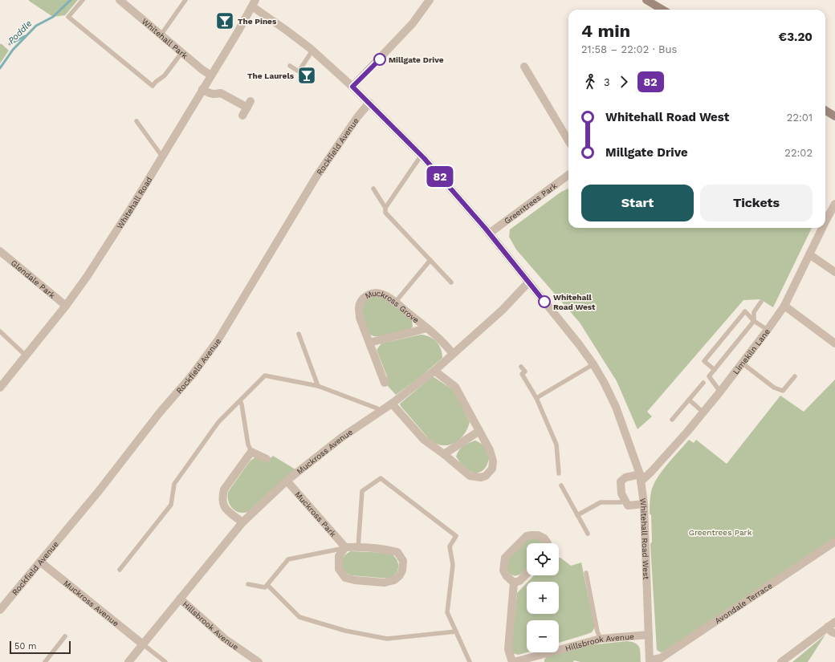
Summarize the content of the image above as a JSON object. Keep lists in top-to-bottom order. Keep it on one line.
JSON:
{"streets":{"street":["Whitehall Park","Rockfield Avenue","Whitehall Road","Greentrees Park","Glendale Park","Muckross Grove","Limekiln Lane","Muckross Avenue","Muckross Park","Whitehall Road West","Avondale Terrace","Hillsbrook Avenue"]},"crossings":[["Whitehall Park","Whitehall Road"],["Rockfield Avenue","Muckross Avenue"],["Rockfield Avenue","Whitehall Road West"],["Whitehall Road","Glendale Park"],["Whitehall Road","Whitehall Road West"],["Greentrees Park","Whitehall Road West"],["Muckross Grove","Muckross Avenue"],["Limekiln Lane","Whitehall Road West"],["Muckross Avenue","Muckross Park"],["Muckross Avenue","Whitehall Road West"],["Muckross Avenue","Hillsbrook Avenue"],["Whitehall Road West","Avondale Terrace"],["Whitehall Road West","Hillsbrook Avenue"]],"water":["Poddle"],"parks":["Greentrees Park"],"places":{"bar":["The Pines","The Laurels"],"other":["Millgate Drive","Whitehall Road West"]},"lines":["bus line 82"],"scale_bar":"50 m","page":{"on_map":"82","heading":["4 min","21:58 – 22:02 · Bus","€3.20"],"legs":["3","82"],"list":[{"name":"Whitehall Road West","value":"22:01"},{"name":"Millgate Drive","value":"22:02"}],"buttons":["Start","Tickets"],"map_buttons":["+","−"],"scale":"50 m"}}
